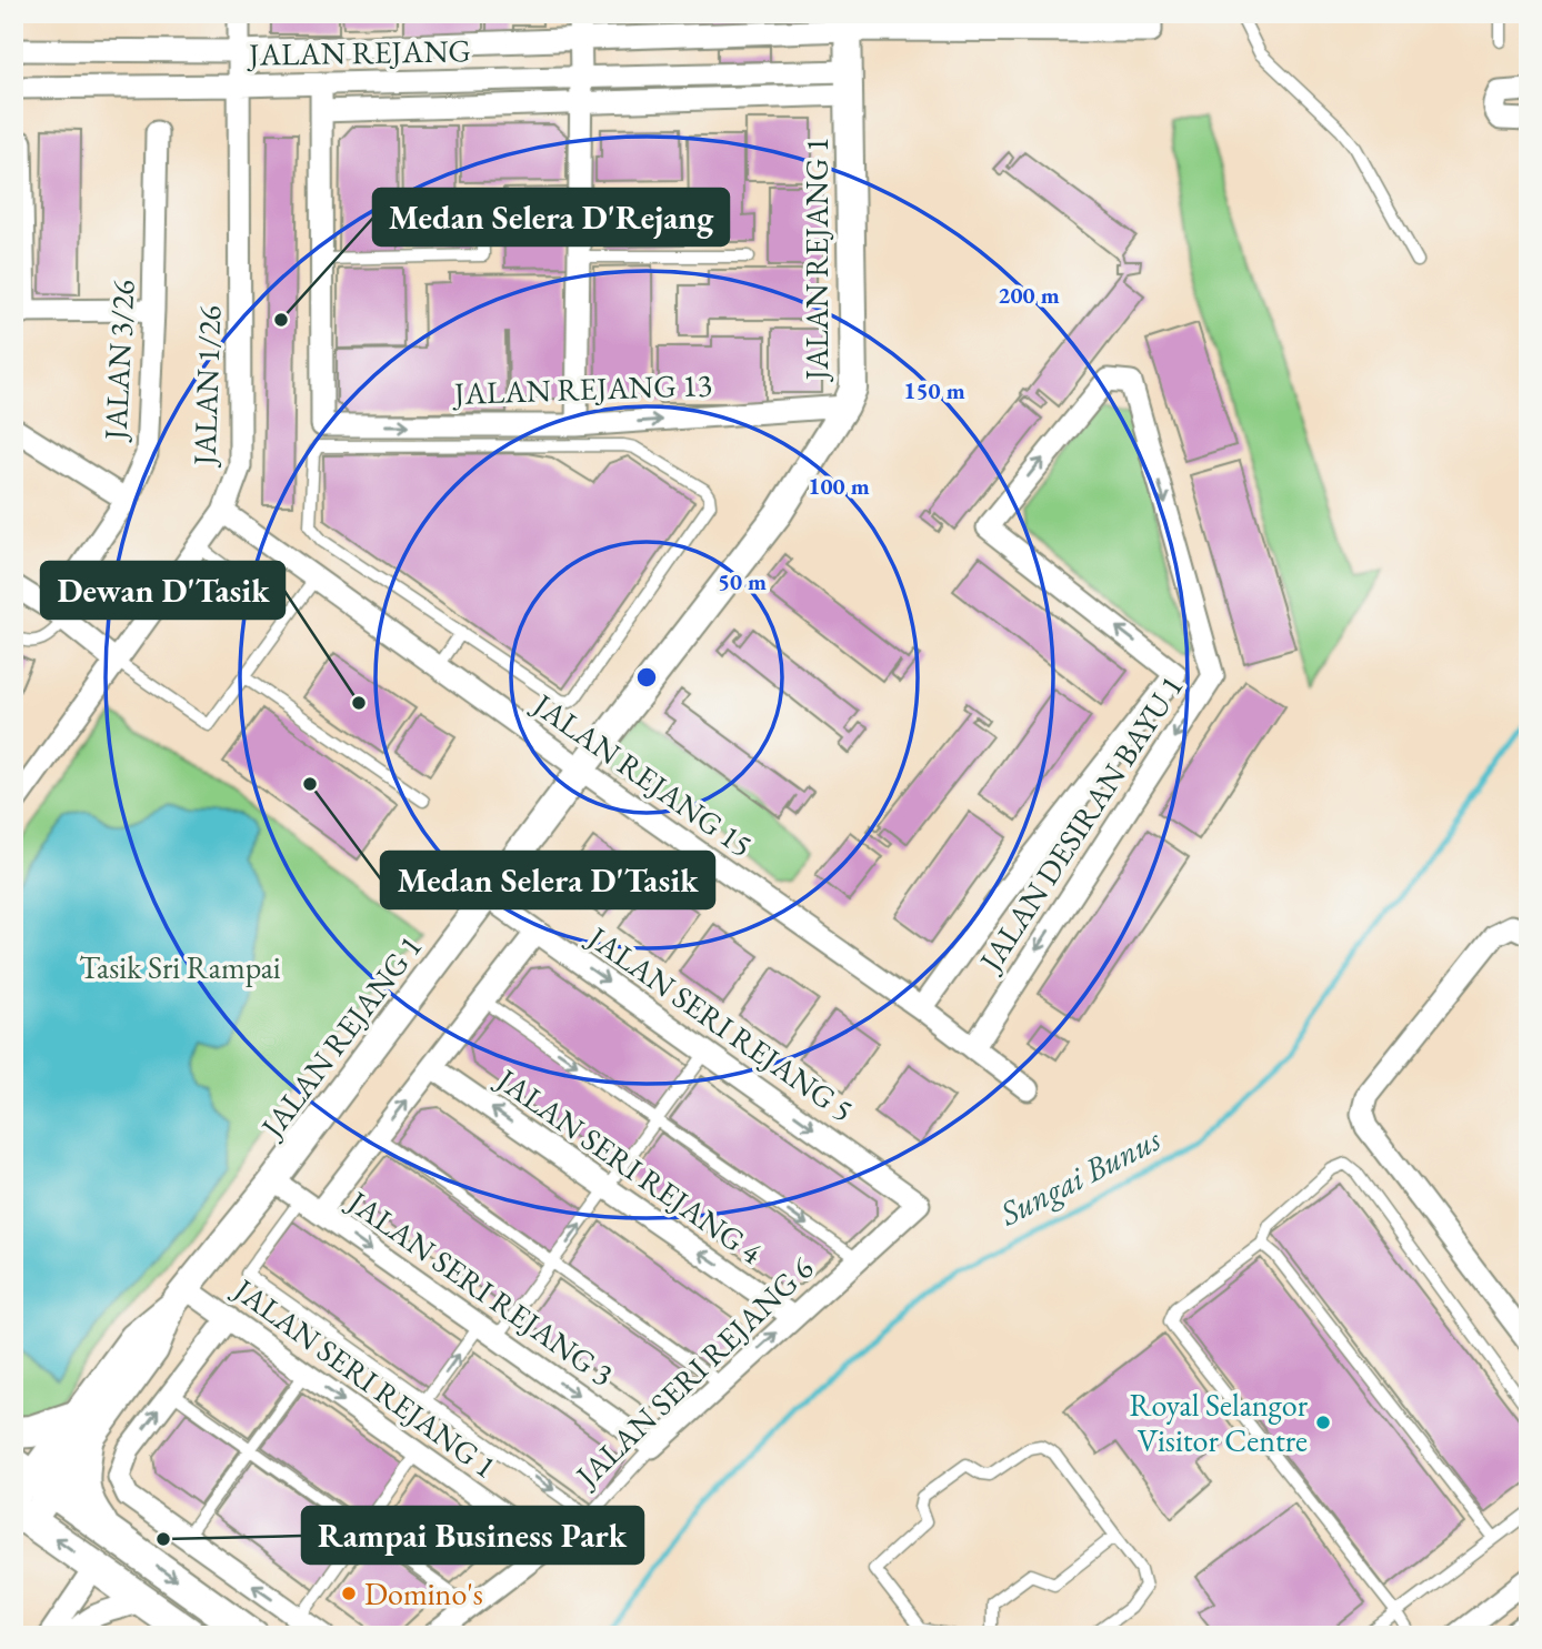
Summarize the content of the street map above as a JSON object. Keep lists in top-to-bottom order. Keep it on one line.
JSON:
{"streets":{"street":["JALAN REJANG","JALAN REJANG 1","JALAN 3/26","JALAN 1/26","JALAN REJANG 13","JALAN REJANG 15","JALAN DESIRAN BAYU 1","JALAN SERI REJANG 5","JALAN SERI REJANG 4","JALAN SERI REJANG 3","JALAN SERI REJANG 6","JALAN SERI REJANG 1"]},"crossings":[["JALAN REJANG","JALAN REJANG 1"],["JALAN REJANG","JALAN 1/26"],["JALAN REJANG 1","JALAN REJANG 13"],["JALAN REJANG 1","JALAN REJANG 15"],["JALAN REJANG 1","JALAN SERI REJANG 5"],["JALAN REJANG 1","JALAN SERI REJANG 3"],["JALAN REJANG 1","JALAN SERI REJANG 1"],["JALAN 1/26","JALAN REJANG 15"],["JALAN REJANG 15","JALAN DESIRAN BAYU 1"],["JALAN SERI REJANG 5","JALAN SERI REJANG 6"],["JALAN SERI REJANG 4","JALAN SERI REJANG 6"],["JALAN SERI REJANG 3","JALAN SERI REJANG 6"],["JALAN SERI REJANG 6","JALAN SERI REJANG 1"]],"one_way":["JALAN SERI REJANG 5","JALAN SERI REJANG 4","JALAN SERI REJANG 3"],"water":["Sungai Bunus"],"parks":["Tasik Sri Rampai"],"places":["Medan Selera D'Rejang","Dewan D'Tasik","Medan Selera D'Tasik","Royal Selangor Visitor Centre","Rampai Business Park","Domino's"],"rings":["200 m","150 m","100 m","50 m"]}
